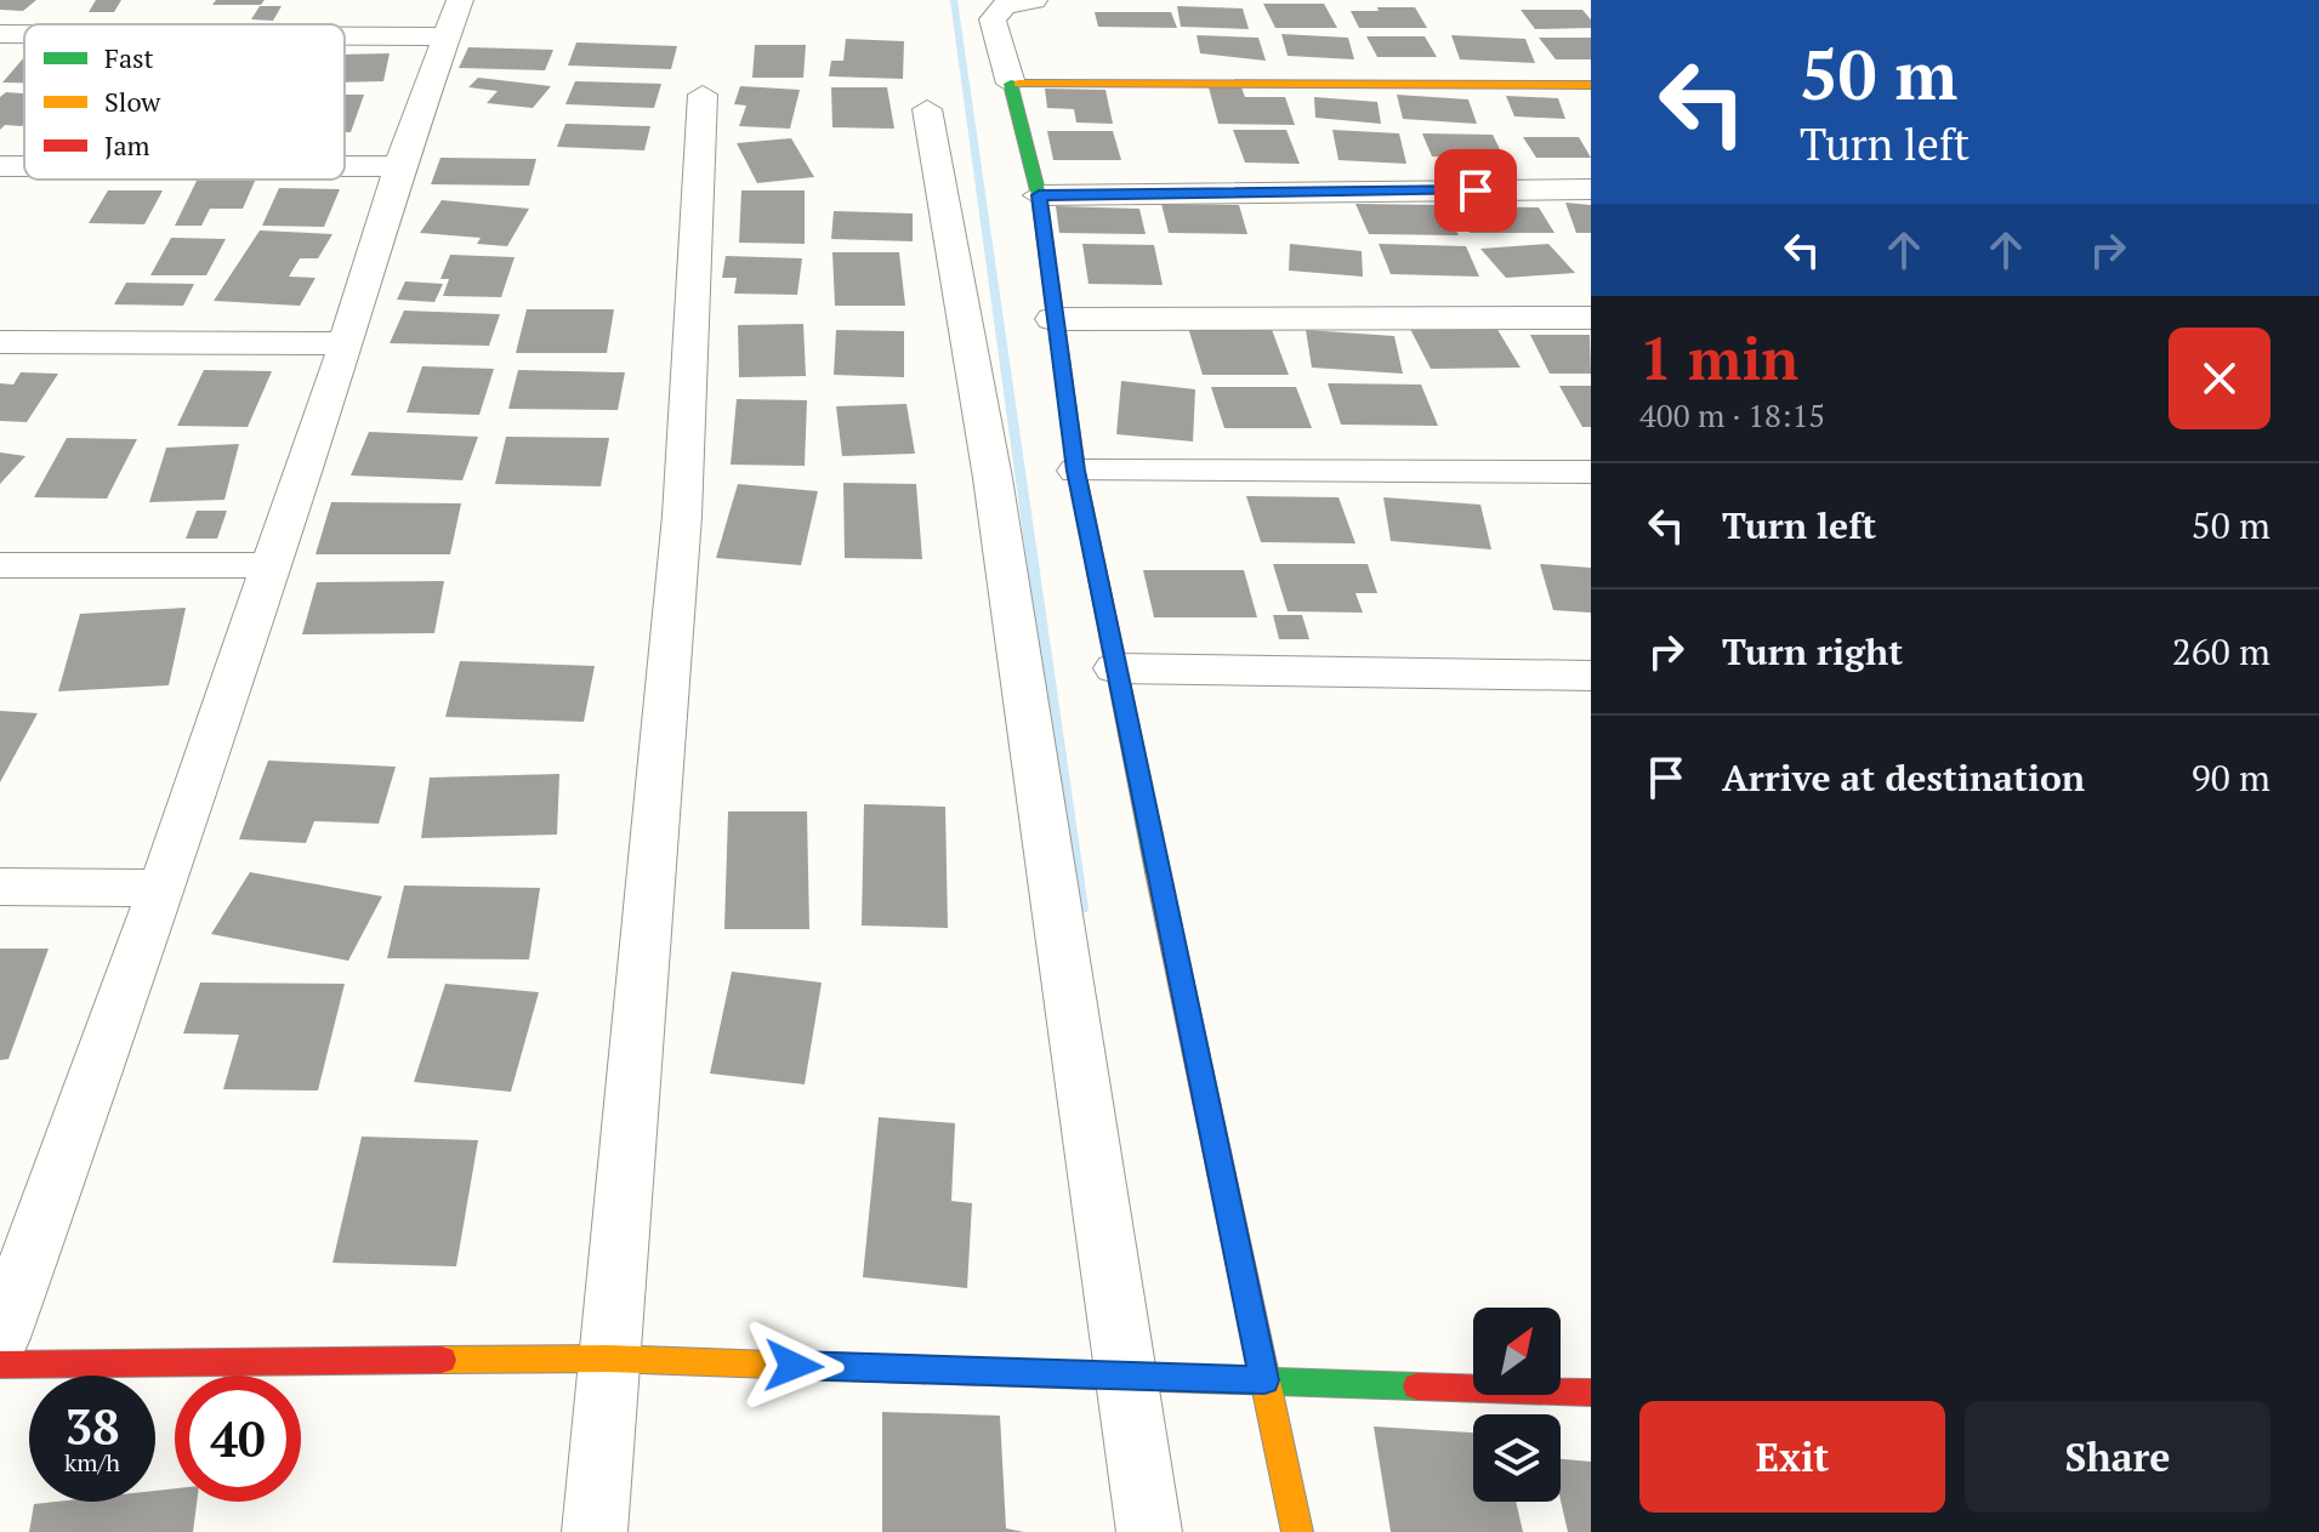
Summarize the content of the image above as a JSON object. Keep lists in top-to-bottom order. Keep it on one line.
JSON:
{"legend":["Fast","Slow","Jam"],"north":"top right","page":{"turn":["50 m","Turn left"],"heading":["1 min","400 m · 18:15"],"list":[{"name":"Turn left","value":"50 m"},{"name":"Turn right","value":"260 m"},{"name":"Arrive at destination","value":"90 m"}],"speed":"38 km/h","limit":"40","buttons":["Exit","Share"]}}
